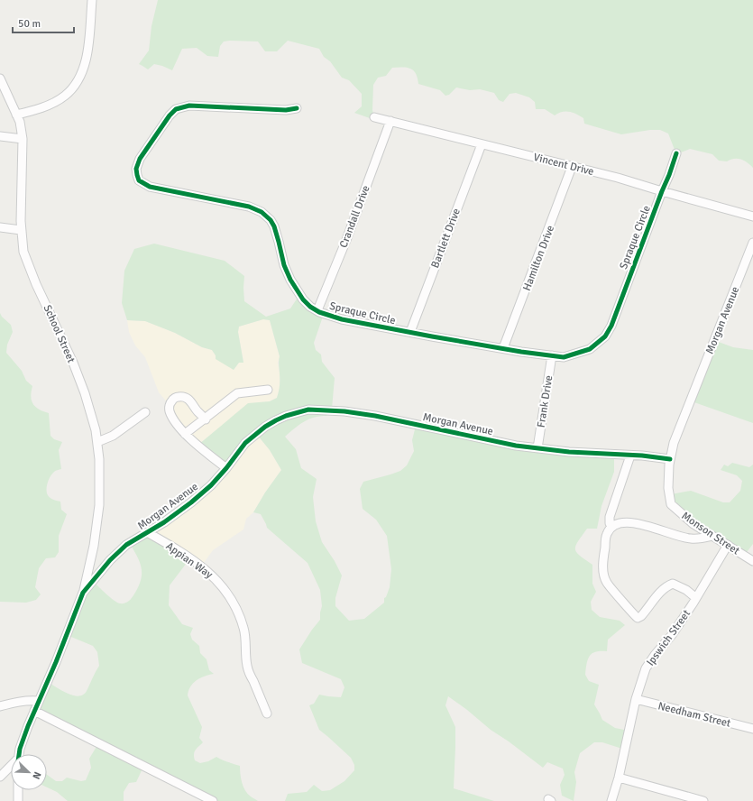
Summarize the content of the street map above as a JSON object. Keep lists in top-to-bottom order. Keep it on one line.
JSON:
{"streets":{"street":["Vincent Drive","Crandall Drive","Spraque Circle","Bartlett Drive","Hamilton Drive","Morgan Avenue","School Street","Frank Drive","Monson Street","Appian Way","Ipswich Street","Needham Street"]},"crossings":[["Vincent Drive","Crandall Drive"],["Vincent Drive","Spraque Circle"],["Vincent Drive","Bartlett Drive"],["Vincent Drive","Hamilton Drive"],["Crandall Drive","Spraque Circle"],["Spraque Circle","Bartlett Drive"],["Spraque Circle","Hamilton Drive"],["Spraque Circle","Frank Drive"],["Morgan Avenue","School Street"],["Morgan Avenue","Frank Drive"],["Morgan Avenue","Monson Street"],["Morgan Avenue","Appian Way"],["Monson Street","Ipswich Street"],["Ipswich Street","Needham Street"]],"scale_bar":"50 m","north":"bottom right"}
